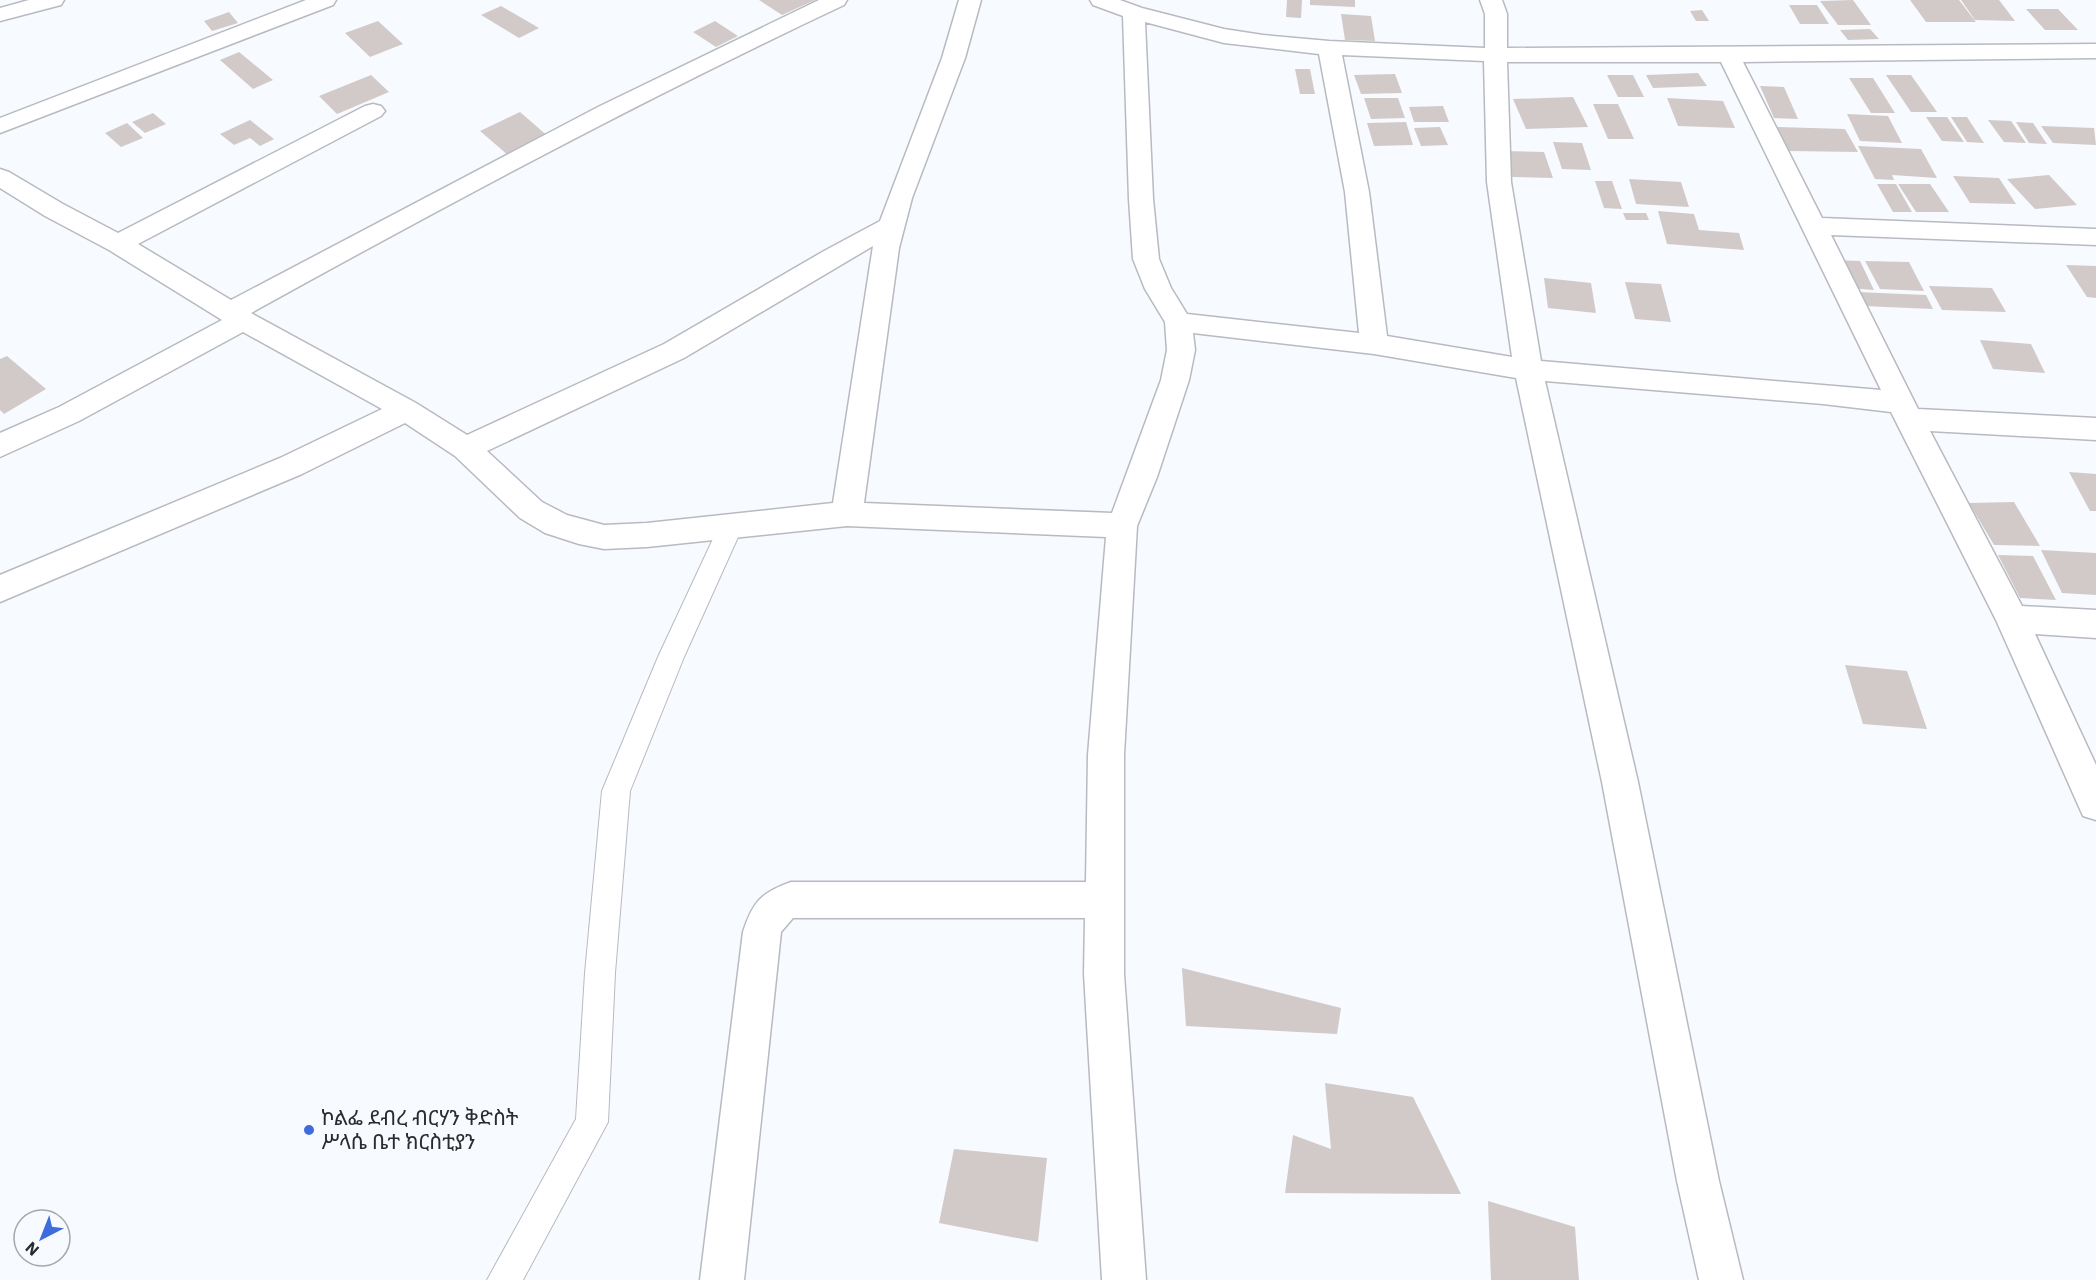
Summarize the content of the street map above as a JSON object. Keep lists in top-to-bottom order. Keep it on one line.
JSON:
{"places":["ኮልፌ ደብረ ብርሃን ቅድስት ሥላሴ ቤተ ክርስቲያን"],"north":"bottom left"}
